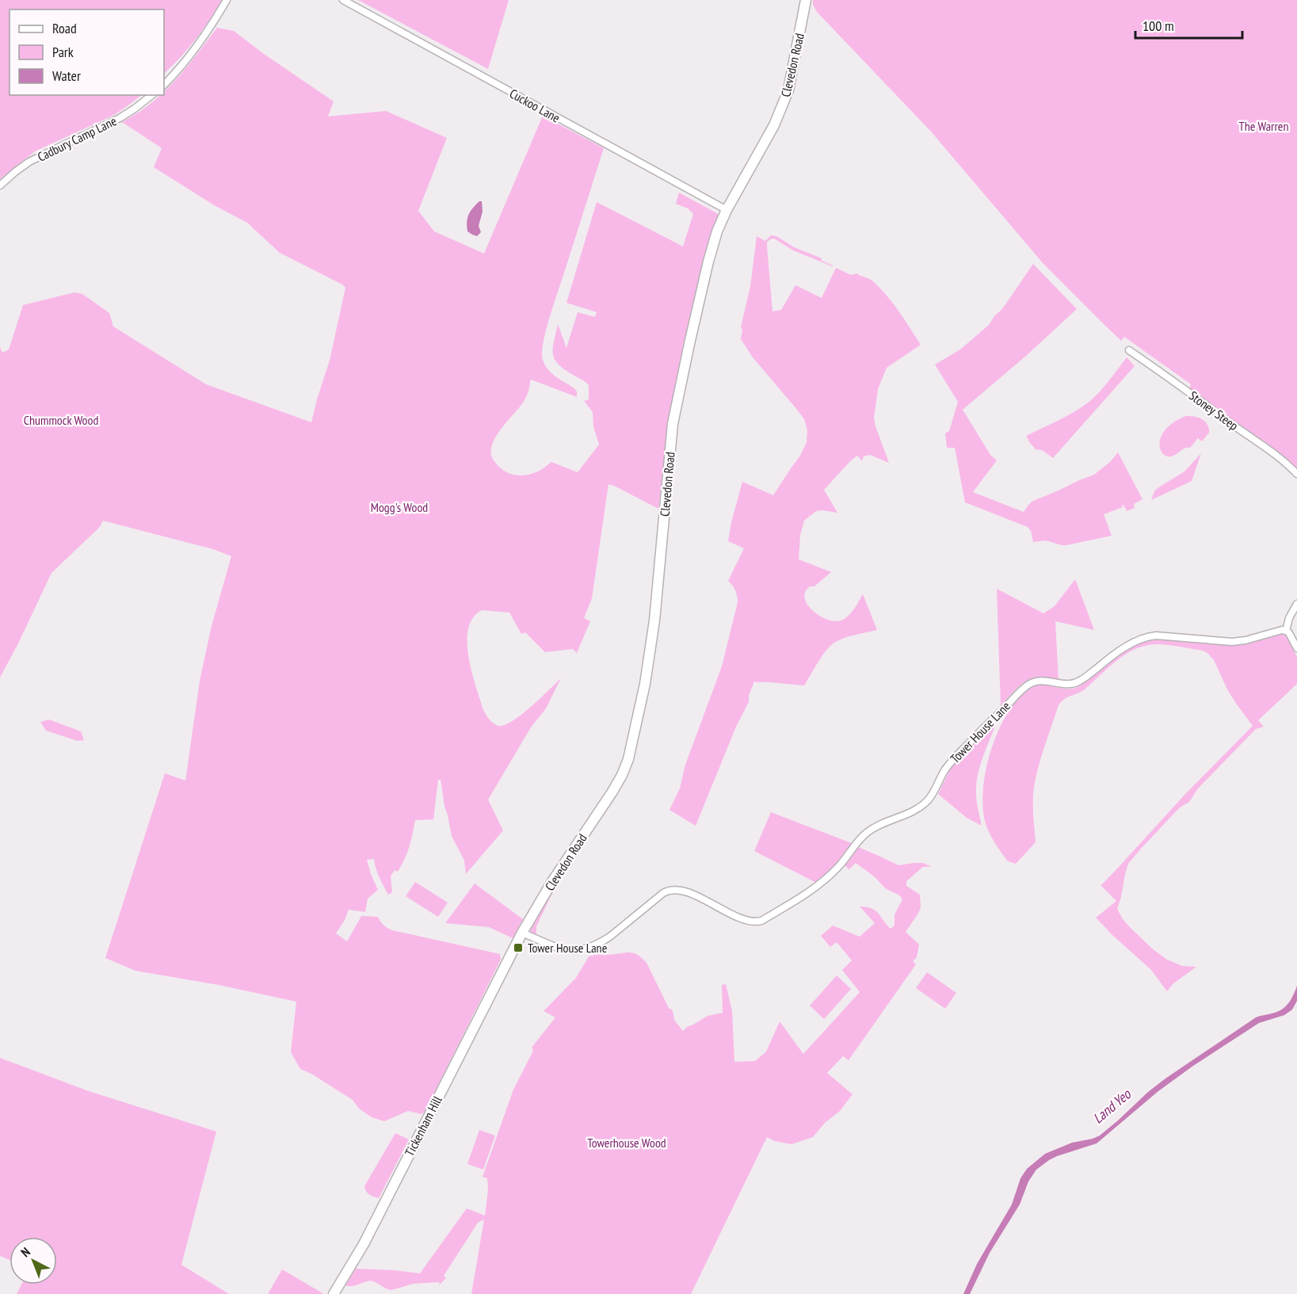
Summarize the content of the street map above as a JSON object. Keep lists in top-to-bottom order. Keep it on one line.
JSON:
{"streets":{"main road":["Clevedon Road","Tickenham Hill"],"street":["Cuckoo Lane","Cadbury Camp Lane","Stoney Steep","Tower House Lane"]},"crossings":[["Clevedon Road","Cuckoo Lane"],["Clevedon Road","Tower House Lane"],["Clevedon Road","Tickenham Hill"]],"water":["Land Yeo"],"parks":["The Warren","Chummock Wood","Mogg's Wood","Towerhouse Wood"],"places":{"transit":["Tower House Lane"]},"legend":["Road","Park","Water"],"scale_bar":"100 m","north":"top left"}
